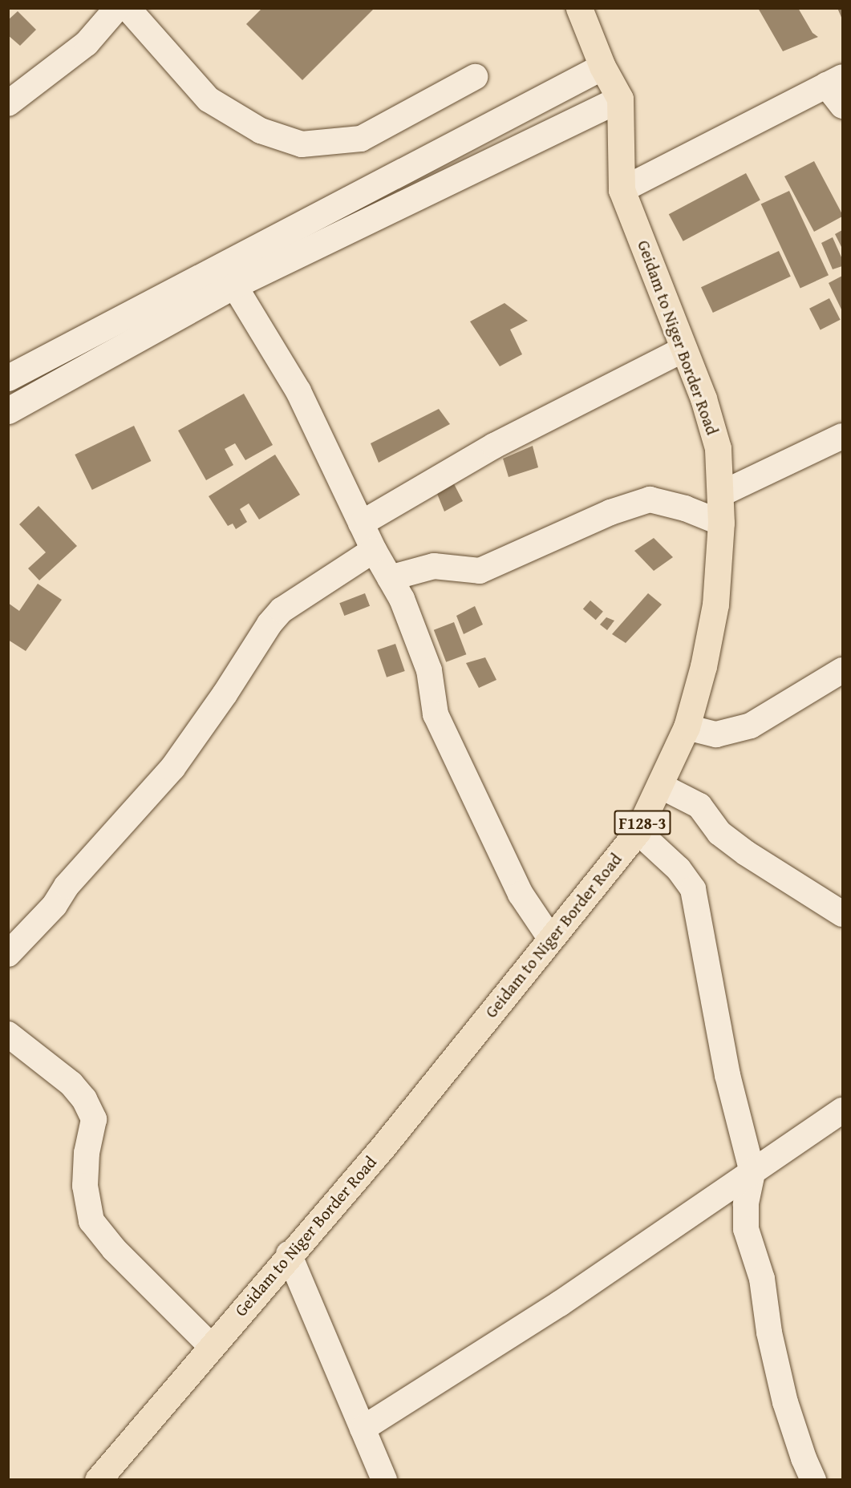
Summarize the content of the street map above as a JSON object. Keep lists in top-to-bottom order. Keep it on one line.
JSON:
{"streets":{"main road":["Geidam to Niger Border Road","F128-3"]}}
